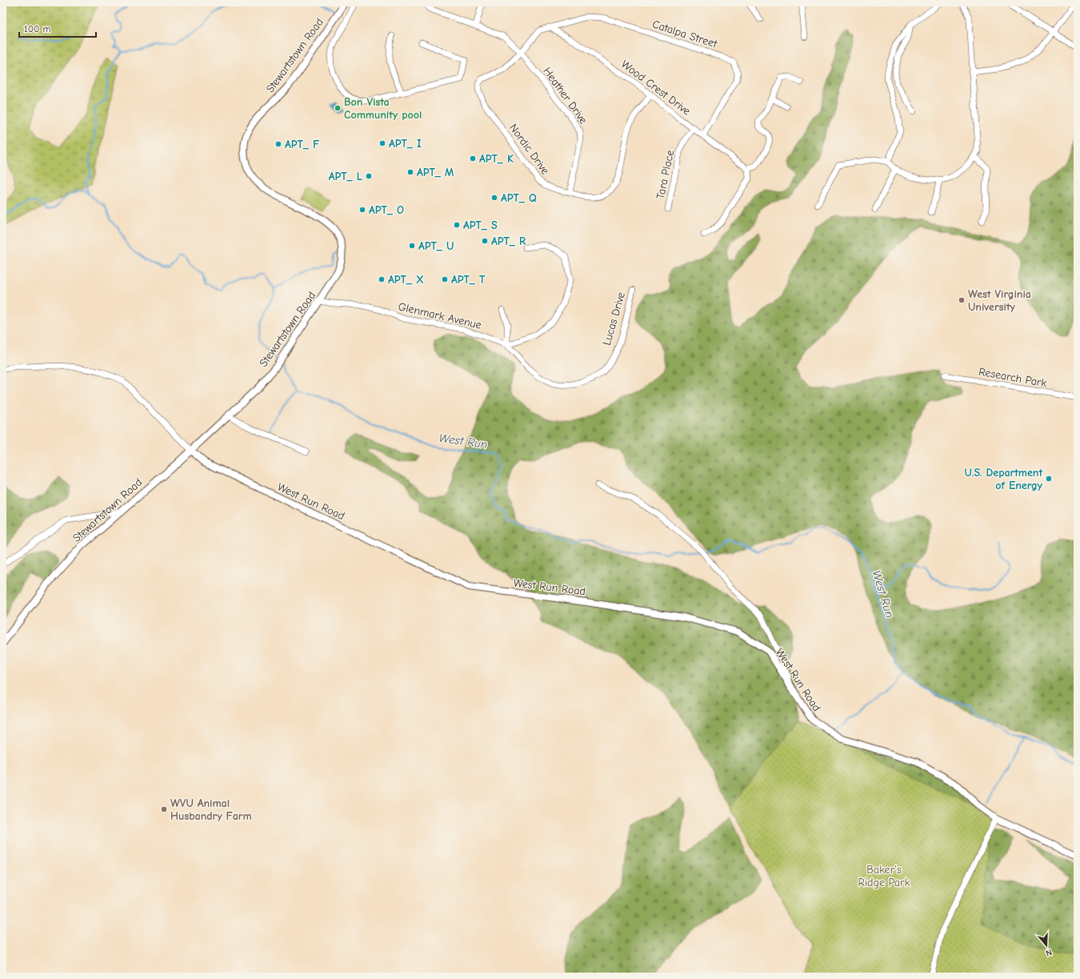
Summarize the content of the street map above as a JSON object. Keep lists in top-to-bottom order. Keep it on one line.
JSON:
{"streets":{"street":["Catalpa Street","Stewartstown Road","Wood Crest Drive","Heather Drive","Nordic Drive","Tara Place","Glenmark Avenue","Lucas Drive","Research Park","West Run Road"]},"crossings":[["Catalpa Street","Wood Crest Drive"],["Catalpa Street","Nordic Drive"],["Stewartstown Road","Glenmark Avenue"],["Stewartstown Road","West Run Road"],["Wood Crest Drive","Nordic Drive"],["Wood Crest Drive","Tara Place"],["Heather Drive","Nordic Drive"],["Glenmark Avenue","Lucas Drive"]],"water":["West Run"],"parks":["Baker's Ridge Park"],"places":["Bon Vista Community pool","APT_ I","APT_ F","APT_ K","APT_ M","APT_ L","APT_ Q","APT_ O","APT_ S","APT_ R","APT_ U","APT_ X","APT_ T","West Virginia University","U.S. Department of Energy","WVU Animal Husbandry Farm"],"scale_bar":"100 m","north":"bottom"}
